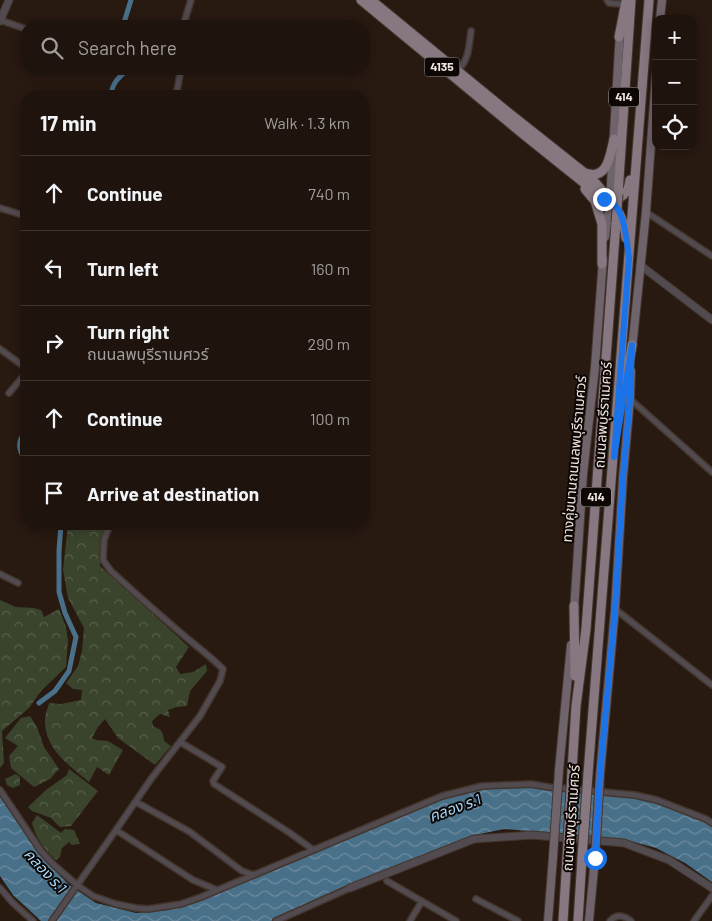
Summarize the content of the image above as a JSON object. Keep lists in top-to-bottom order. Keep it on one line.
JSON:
{"streets":{"main road":["4135","414","ถนนลพบุรีราเมศวร์","ทางคู่ขนานถนนลพบุรีราเมศวร์"]},"crossings":[["4135","ถนนลพบุรีราเมศวร์"],["4135","ทางคู่ขนานถนนลพบุรีราเมศวร์"]],"water":["คลอง ร.1"],"page":{"map_buttons":["+","−"],"search":"Search here","heading":["17 min","Walk · 1.3 km"],"list":[["Continue","740 m"],["Turn left","160 m"],["Turn right","ถนนลพบุรีราเมศวร์","290 m"],["Continue","100 m"],"Arrive at destination"]}}
